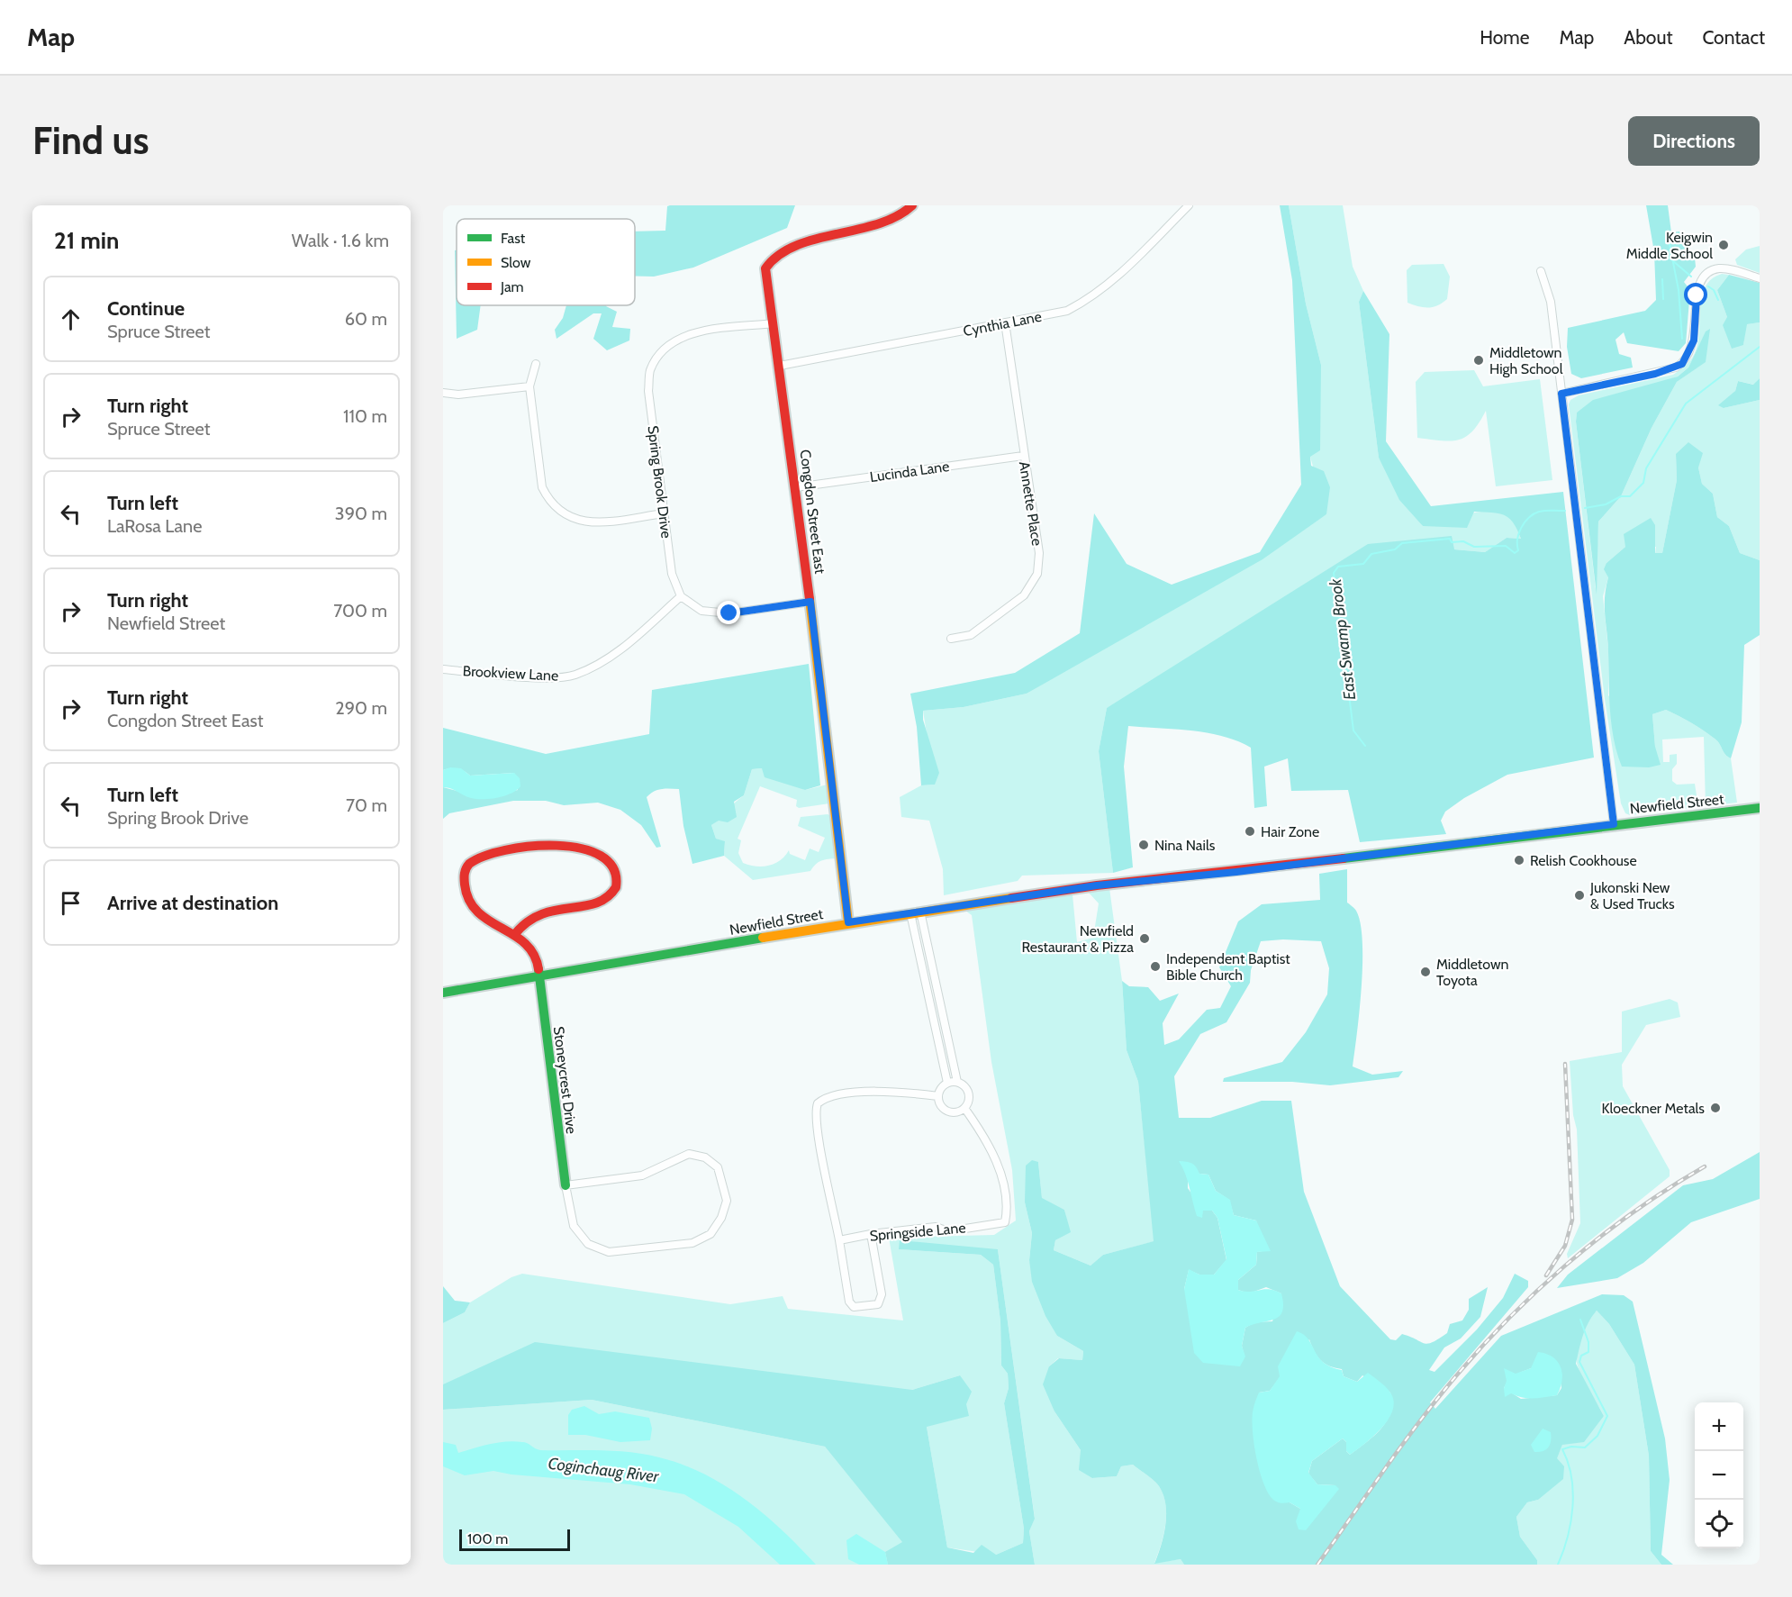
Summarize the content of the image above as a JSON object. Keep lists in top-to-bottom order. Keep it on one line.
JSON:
{"streets":{"street":["Cynthia Lane","Lucinda Lane","Spring Brook Drive","Annette Place","Congdon Street East","Brookview Lane","Newfield Street","Stoneycrest Drive","Springside Lane"]},"crossings":[["Cynthia Lane","Annette Place"],["Cynthia Lane","Congdon Street East"],["Lucinda Lane","Annette Place"],["Lucinda Lane","Congdon Street East"],["Spring Brook Drive","Congdon Street East"],["Spring Brook Drive","Brookview Lane"],["Congdon Street East","Newfield Street"],["Newfield Street","Stoneycrest Drive"],["Newfield Street","Springside Lane"]],"water":["East Swamp Brook","Coginchaug River"],"places":["Keigwin Middle School","Middletown High School","Hair Zone","Nina Nails","Relish Cookhouse","Jukonski New & Used Trucks","Newfield Restaurant & Pizza","Independent Baptist Bible Church","Middletown Toyota","Kloeckner Metals"],"legend":["Fast","Slow","Jam"],"scale_bar":"100 m","page":{"header":"Map","nav":["Home","Map","About","Contact"],"buttons":"Directions","title":"Find us","heading":["21 min","Walk · 1.6 km"],"list":[["Continue","Spruce Street","60 m"],["Turn right","Spruce Street","110 m"],["Turn left","LaRosa Lane","390 m"],["Turn right","Newfield Street","700 m"],["Turn right","Congdon Street East","290 m"],["Turn left","Spring Brook Drive","70 m"],"Arrive at destination"],"map_buttons":["+","−"],"scale":"100 m"}}
